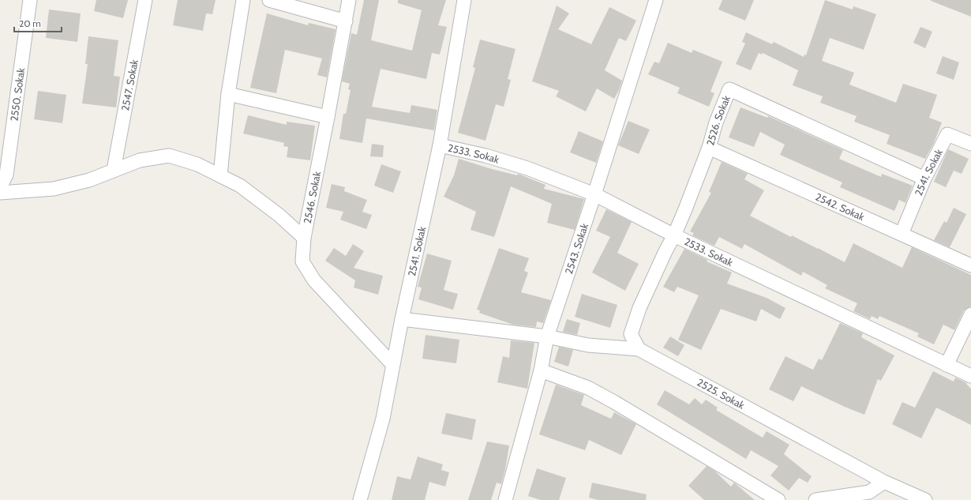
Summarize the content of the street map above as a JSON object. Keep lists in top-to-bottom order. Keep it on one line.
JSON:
{"streets":{"street":["2547. Sokak","2550. Sokak","2526. Sokak","2533. Sokak","2541. Sokak","2546. Sokak","2542. Sokak","2543. Sokak","2525. Sokak"]},"crossings":[["2526. Sokak","2533. Sokak"],["2526. Sokak","2541. Sokak"],["2526. Sokak","2542. Sokak"],["2526. Sokak","2525. Sokak"],["2533. Sokak","2541. Sokak"],["2533. Sokak","2543. Sokak"],["2541. Sokak","2546. Sokak"],["2541. Sokak","2542. Sokak"],["2541. Sokak","2525. Sokak"],["2543. Sokak","2525. Sokak"]],"scale_bar":"20 m"}
